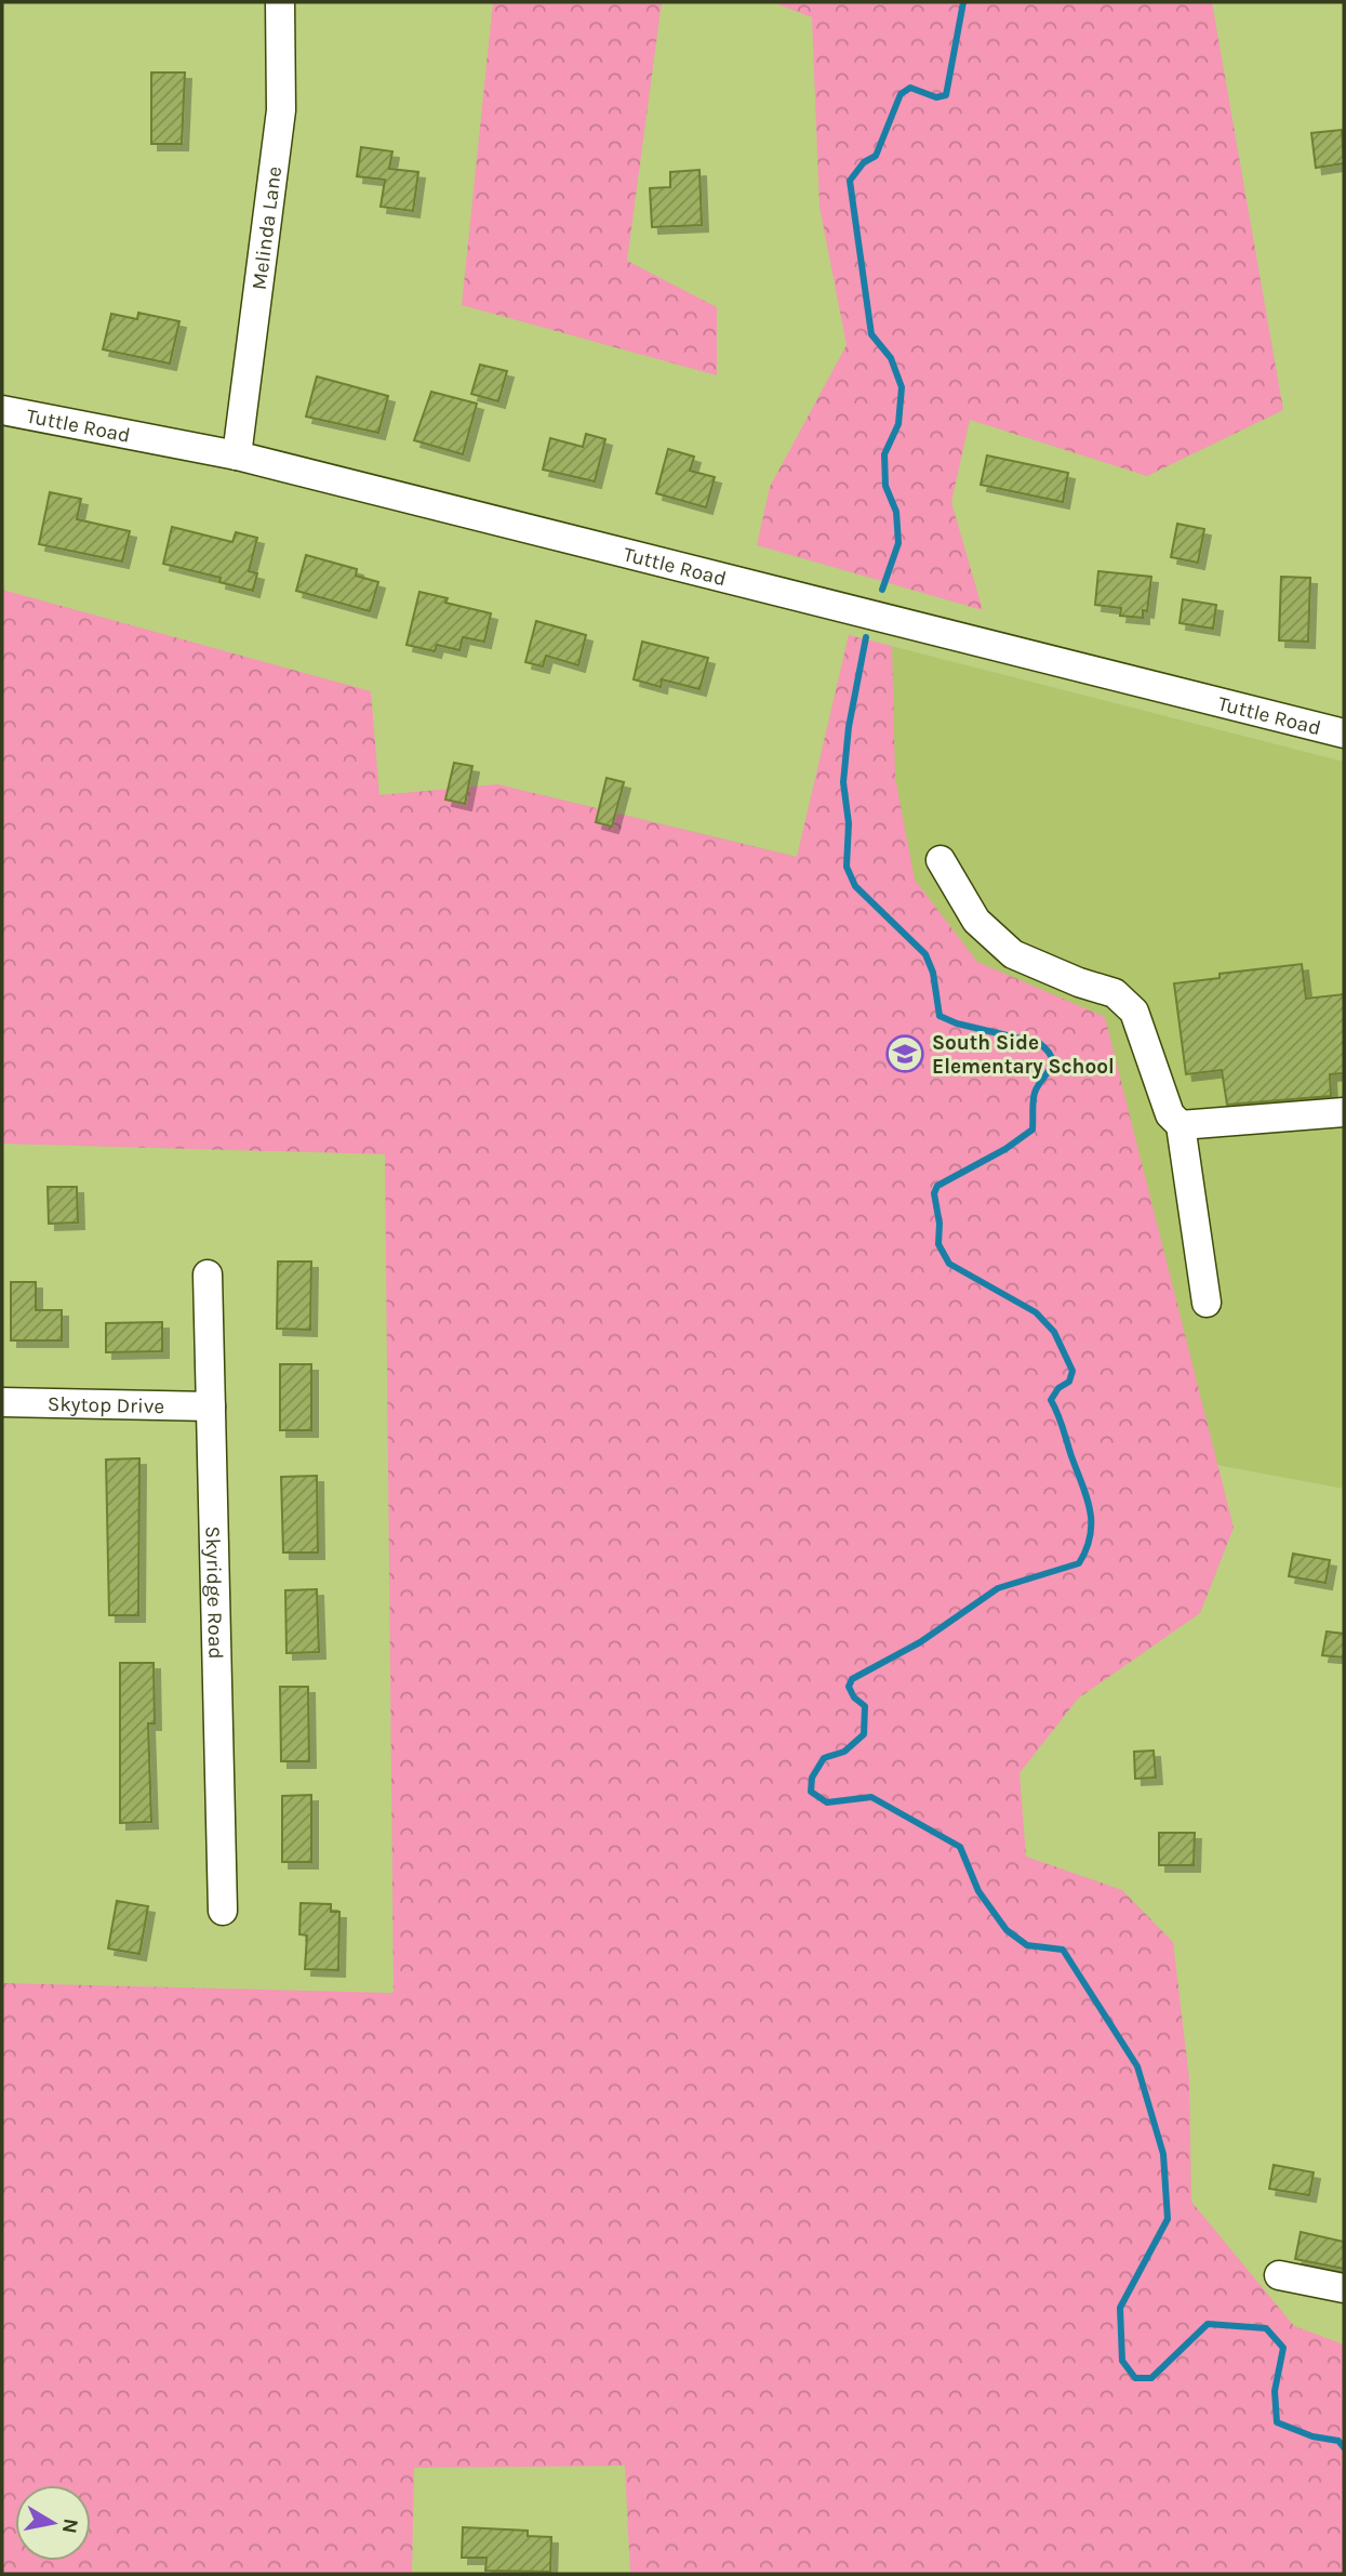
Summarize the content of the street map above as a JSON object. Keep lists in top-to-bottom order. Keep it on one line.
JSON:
{"streets":{"street":["Melinda Lane","Tuttle Road","Skytop Drive","Skyridge Road"]},"crossings":[["Melinda Lane","Tuttle Road"],["Skytop Drive","Skyridge Road"]],"places":{"school or university":["South Side Elementary School"]},"north":"right"}
